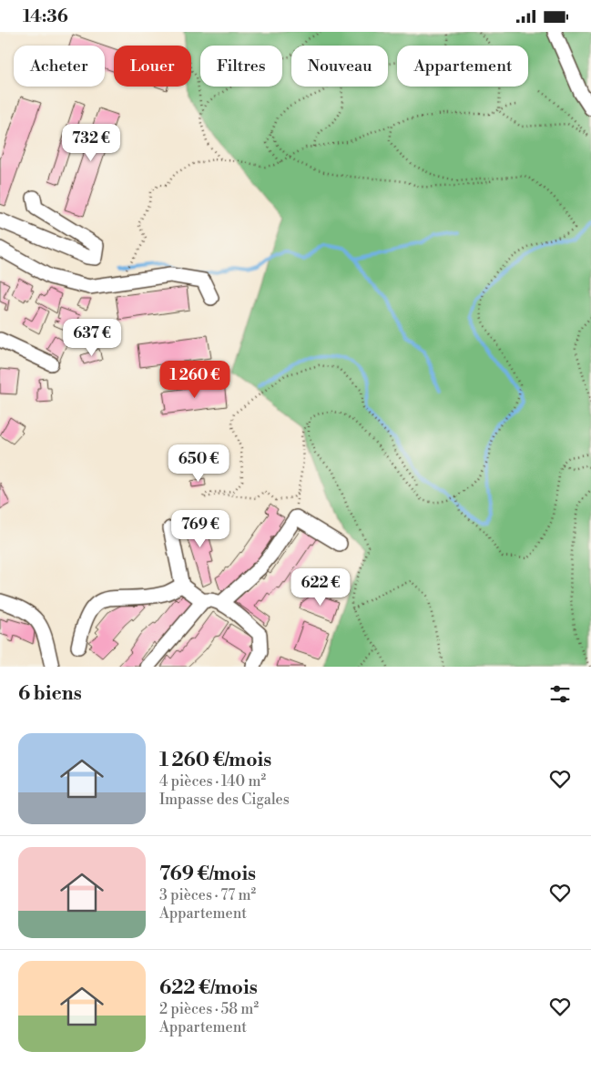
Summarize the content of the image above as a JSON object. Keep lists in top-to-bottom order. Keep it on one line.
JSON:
{"page":{"status":"14:36","chip":["Acheter","Louer","Filtres","Nouveau","Appartement"],"price":["732 €","637 €","1 260 €","650 €","769 €","622 €"],"heading":"6 biens","list":[{"name":"1 260 €/mois","note":"4 pièces · 140 m² · Impasse des Cigales"},{"name":"769 €/mois","note":"3 pièces · 77 m² · Appartement"},{"name":"622 €/mois","note":"2 pièces · 58 m² · Appartement"}]}}
